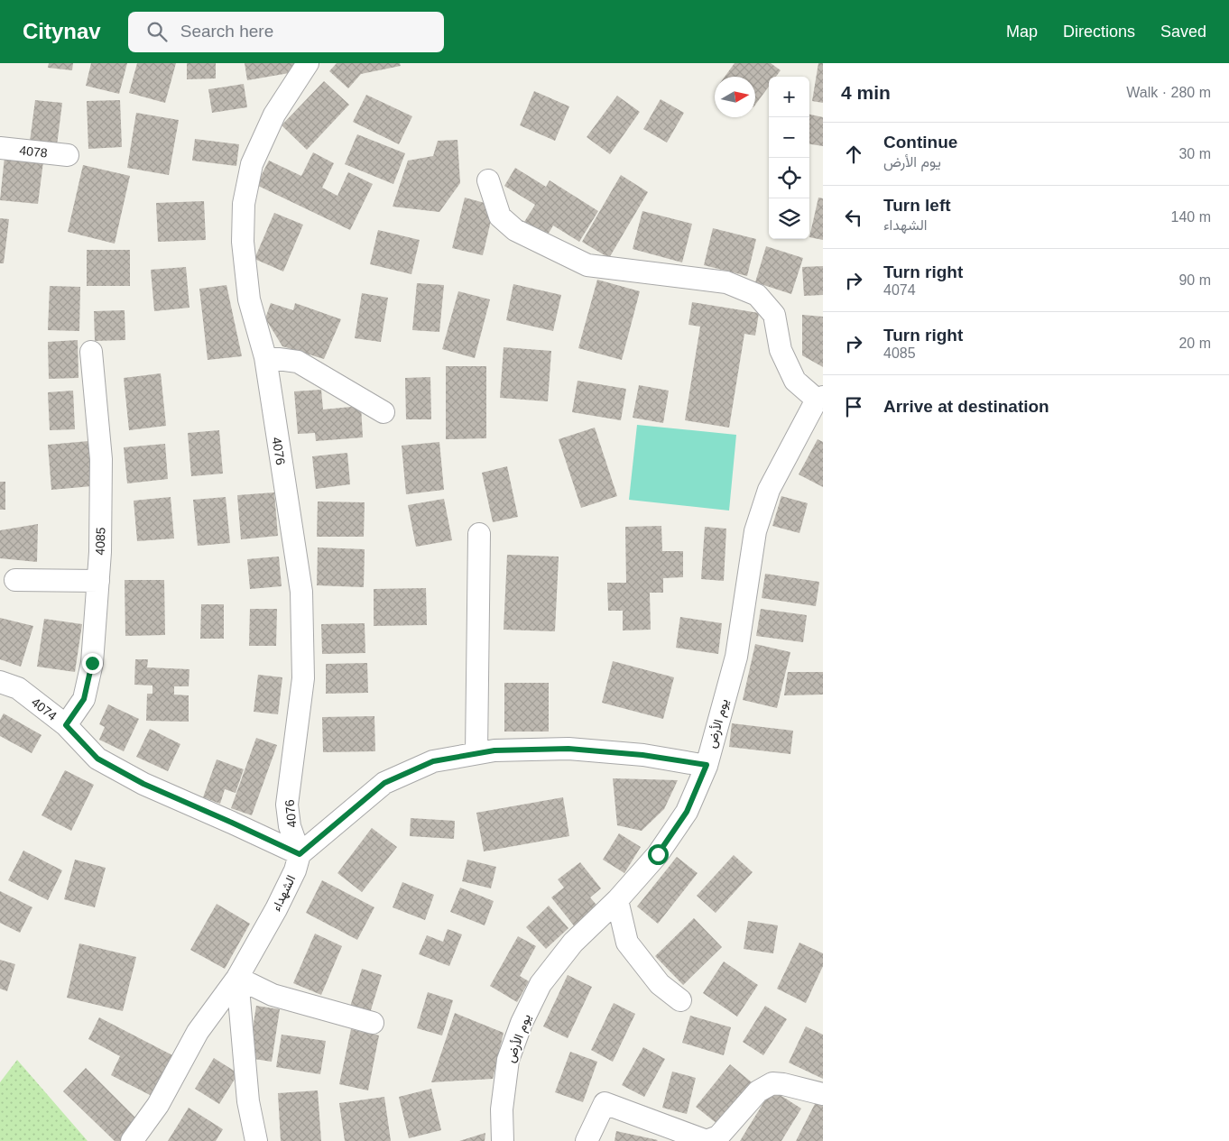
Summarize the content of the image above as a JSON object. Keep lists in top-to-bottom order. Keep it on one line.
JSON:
{"streets":{"street":["4078","4076","4085","4074","يوم الأرض","الشهداء"]},"crossings":[["4076","4074"],["4076","الشهداء"],["4085","4074"],["4074","الشهداء"]],"north":"right","page":{"header":"Citynav","search":"Search here","nav":["Map","Directions","Saved"],"heading":["4 min","Walk · 280 m"],"map_buttons":["+","−"],"list":[["Continue","يوم الأرض","30 m"],["Turn left","الشهداء","140 m"],["Turn right","4074","90 m"],["Turn right","4085","20 m"],"Arrive at destination"]}}
